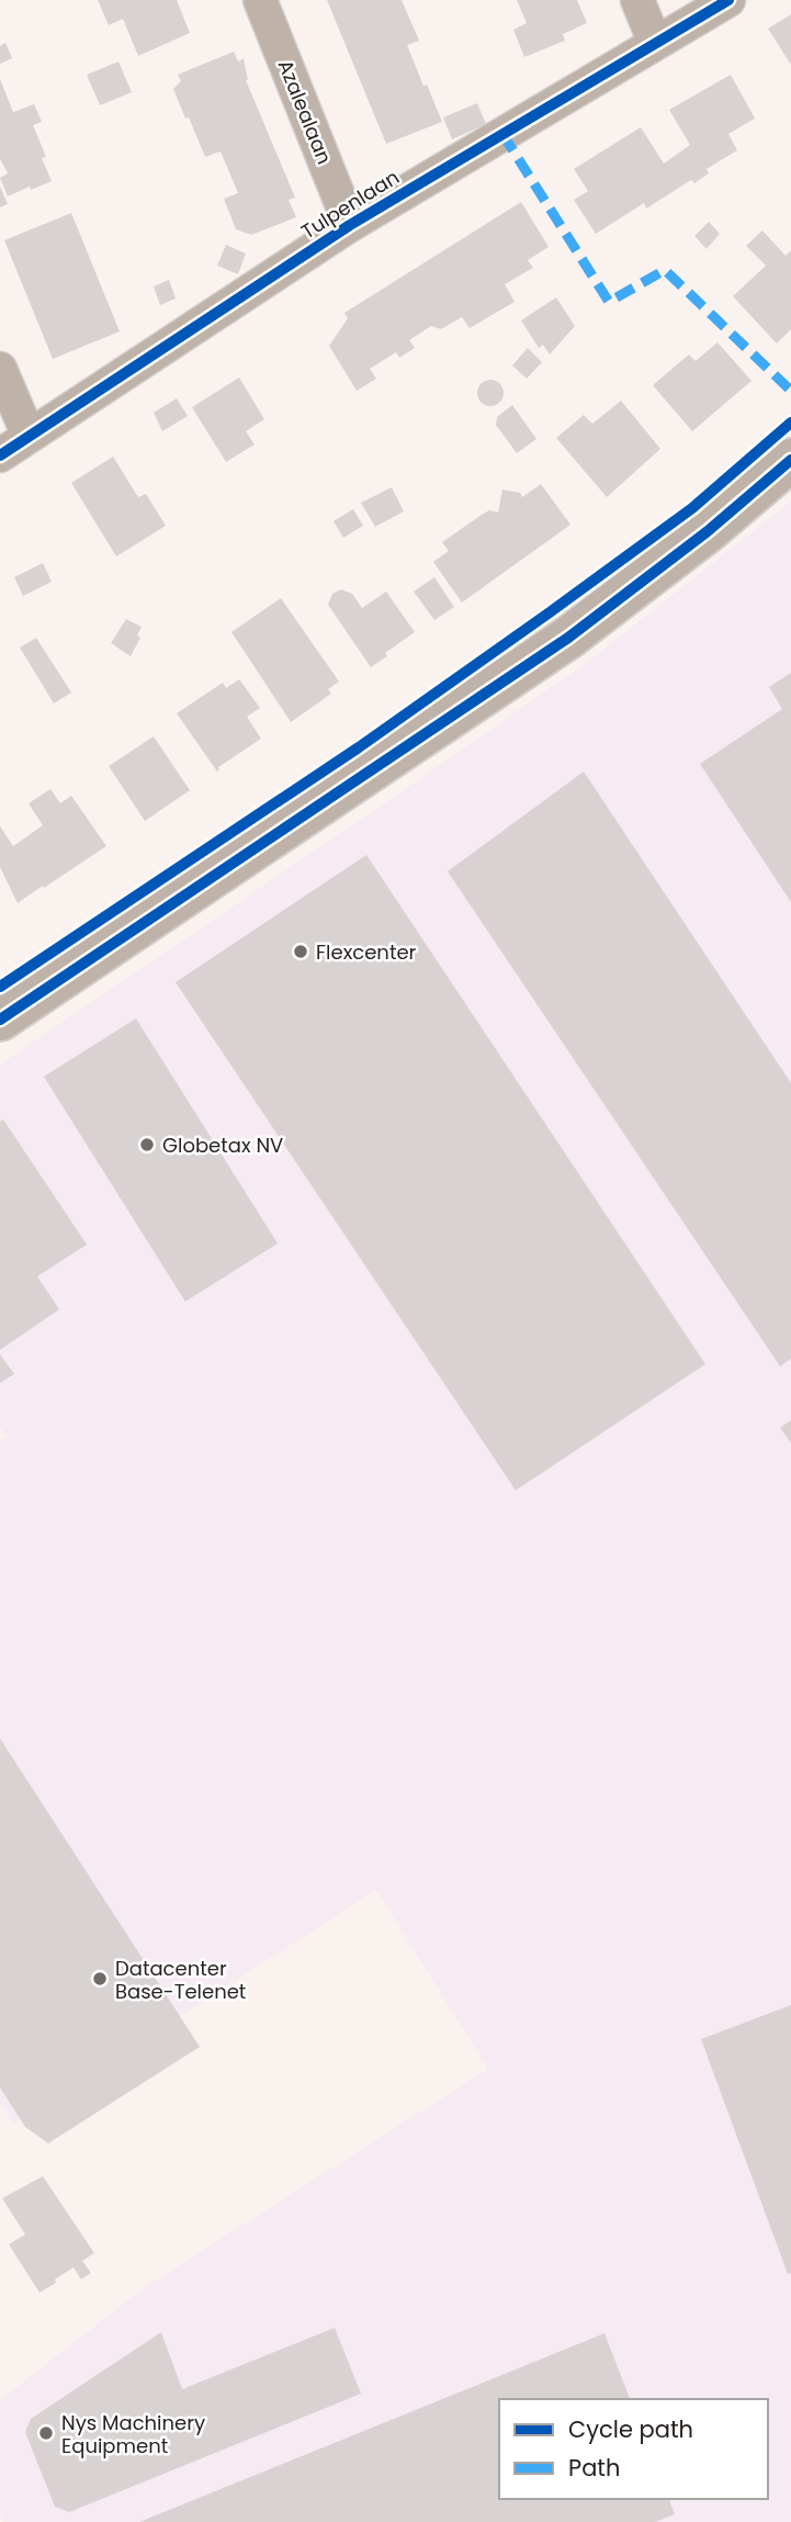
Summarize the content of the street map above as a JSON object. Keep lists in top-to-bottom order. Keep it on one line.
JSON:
{"streets":{"street":["Azalealaan","Tulpenlaan"]},"crossings":[["Azalealaan","Tulpenlaan"]],"places":["Flexcenter","Globetax NV","Datacenter Base-Telenet","Nys Machinery Equipment"],"legend":["Cycle path","Path"]}
